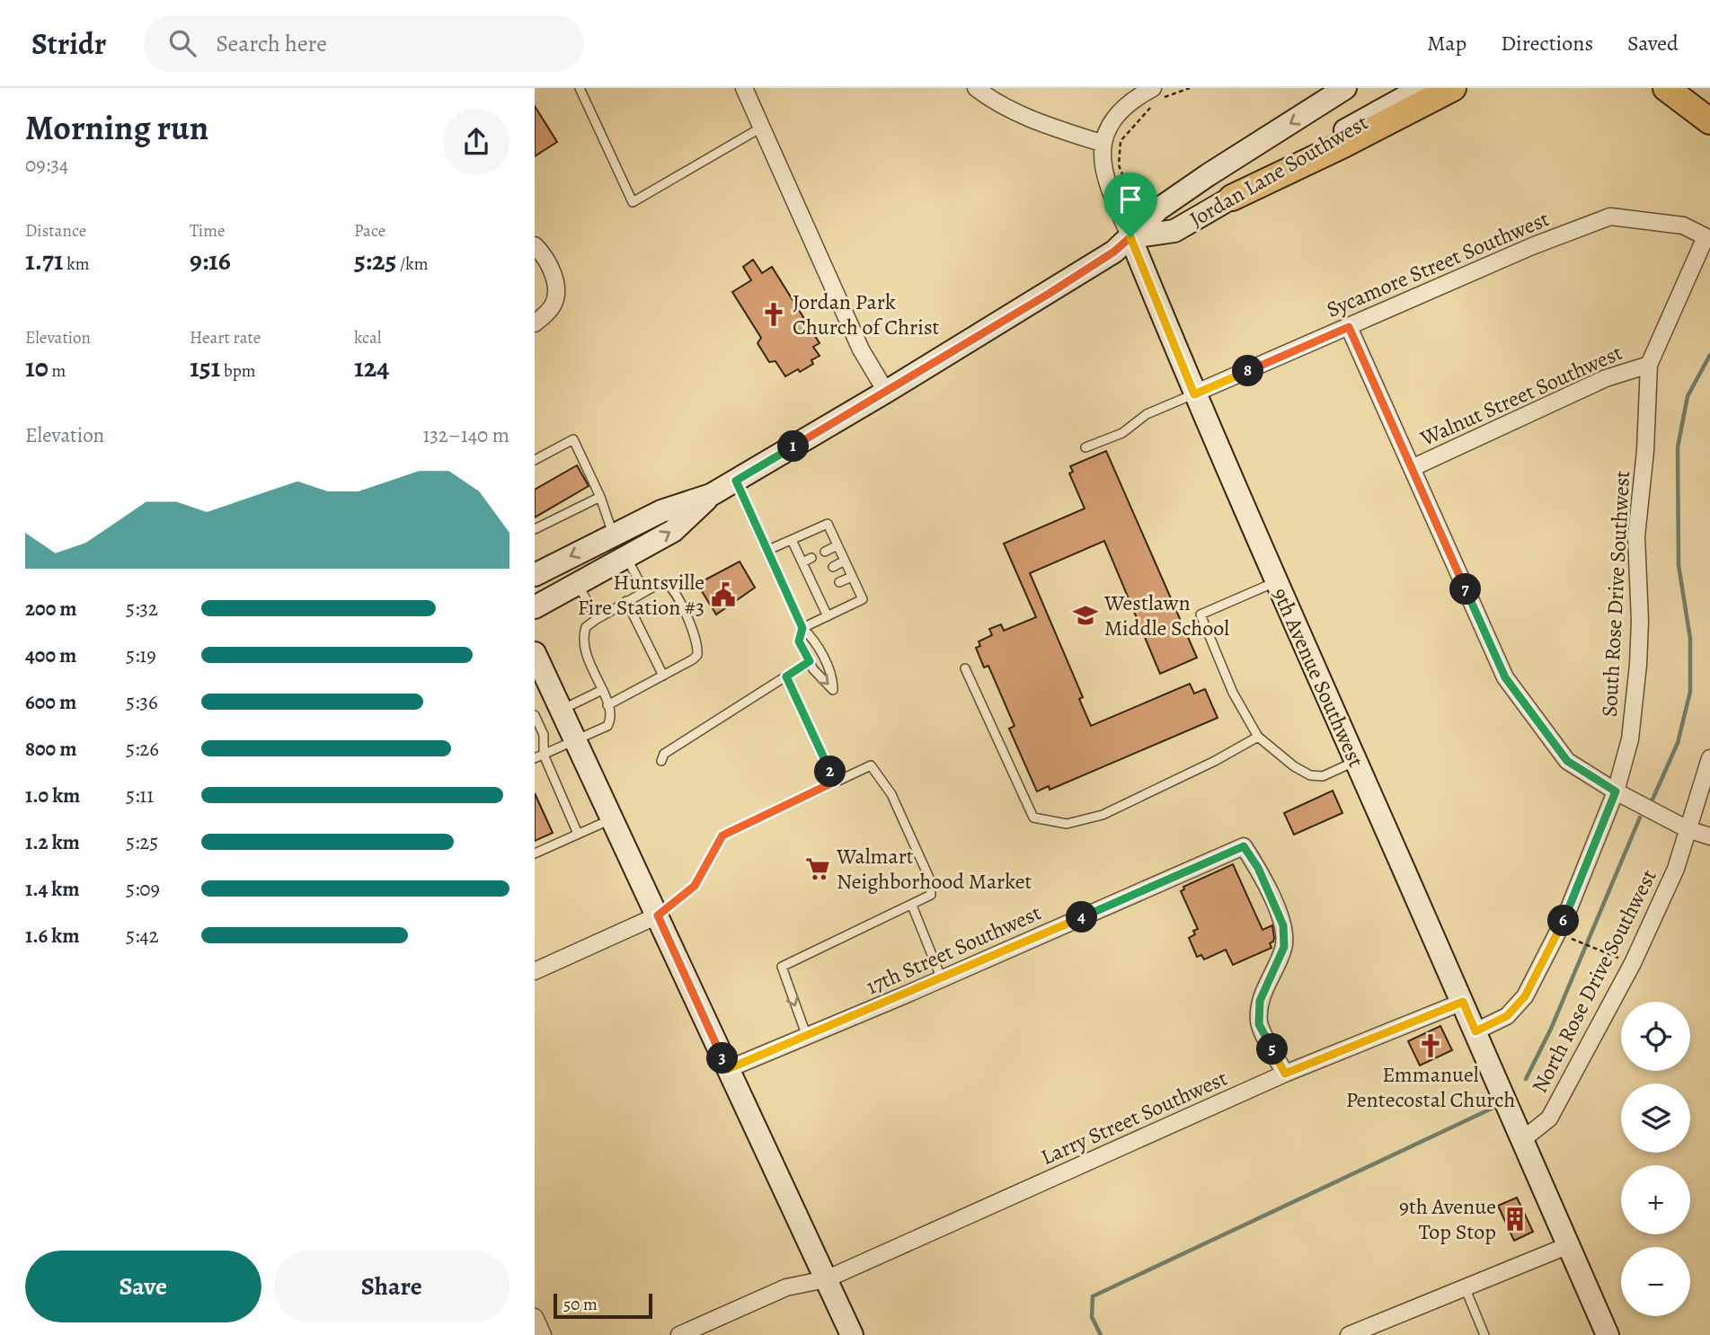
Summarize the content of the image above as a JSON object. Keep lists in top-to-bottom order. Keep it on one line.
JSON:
{"streets":{"main road":["Jordan Lane Southwest","9th Avenue Southwest"],"street":["Sycamore Street Southwest","Walnut Street Southwest","South Rose Drive Southwest","17th Street Southwest","North Rose Drive Southwest","Larry Street Southwest"]},"crossings":[["Jordan Lane Southwest","9th Avenue Southwest"],["Sycamore Street Southwest","South Rose Drive Southwest"],["Sycamore Street Southwest","9th Avenue Southwest"],["Walnut Street Southwest","South Rose Drive Southwest"],["South Rose Drive Southwest","9th Avenue Southwest"],["9th Avenue Southwest","North Rose Drive Southwest"],["9th Avenue Southwest","Larry Street Southwest"],["17th Street Southwest","Larry Street Southwest"]],"places":{"church":["Jordan Park Church of Christ","Emmanuel Pentecostal Church"],"public building":["Huntsville Fire Station #3"],"school or university":["Westlawn Middle School"],"supermarket":["Walmart Neighborhood Market"],"building":["9th Avenue Top Stop"]},"scale_bar":"50 m","page":{"header":"Stridr","search":"Search here","nav":["Map","Directions","Saved"],"heading":["Morning run","09:34"],"stats":[["Distance","1.71 km"],["Time","9:16"],["Pace","5:25 /km"],["Elevation","10 m"],["Heart rate","151 bpm"],["kcal","124"]],"pins":["8","1","7","2","4","6","5","3"],"chart":["Elevation","132–140 m"],"list":[{"name":"200 m","note":"5:32"},{"name":"400 m","note":"5:19"},{"name":"600 m","note":"5:36"},{"name":"800 m","note":"5:26"},{"name":"1.0 km","note":"5:11"},{"name":"1.2 km","note":"5:25"},{"name":"1.4 km","note":"5:09"},{"name":"1.6 km","note":"5:42"}],"map_buttons":["+","−"],"buttons":["Save","Share"],"scale":"50 m"}}
